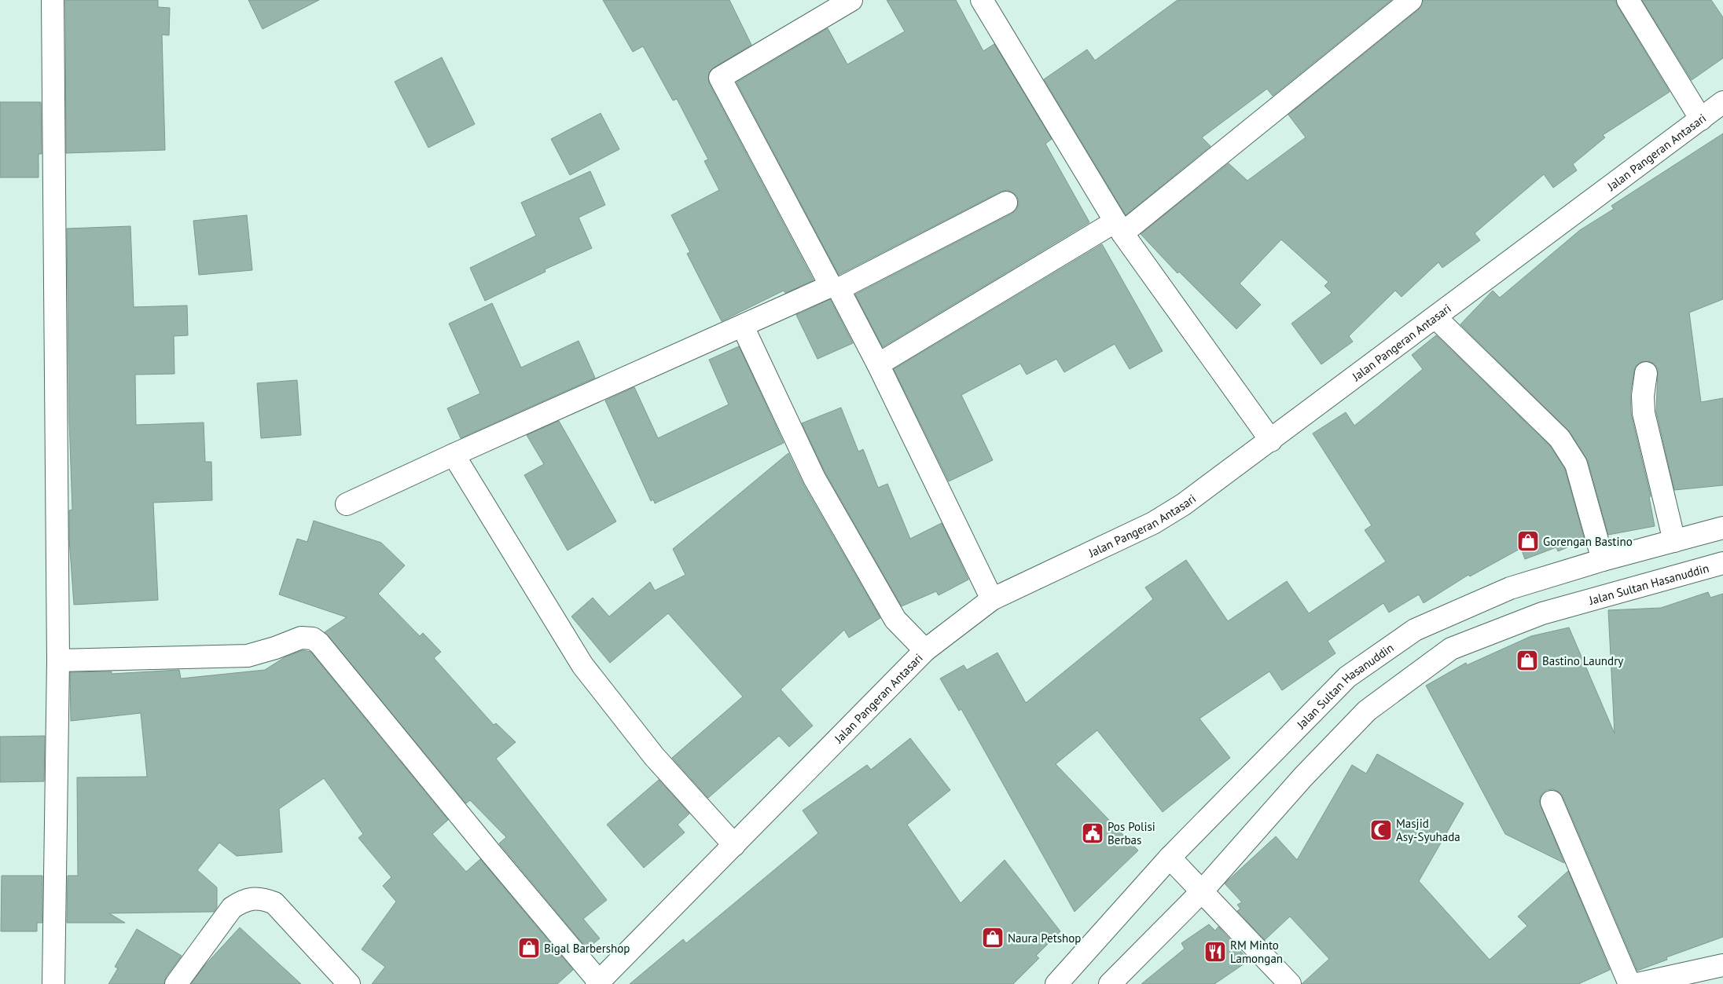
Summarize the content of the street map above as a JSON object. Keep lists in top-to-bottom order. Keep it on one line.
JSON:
{"streets":{"street":["Jalan Pangeran Antasari","Jalan Sultan Hasanuddin"]},"places":{"shop":["Gorengan Bastino","Bastino Laundry","Naura Petshop","Bigal Barbershop"],"mosque":["Masjid Asy-Syuhada"],"public building":["Pos Polisi Berbas"],"restaurant":["RM Minto Lamongan"]}}
